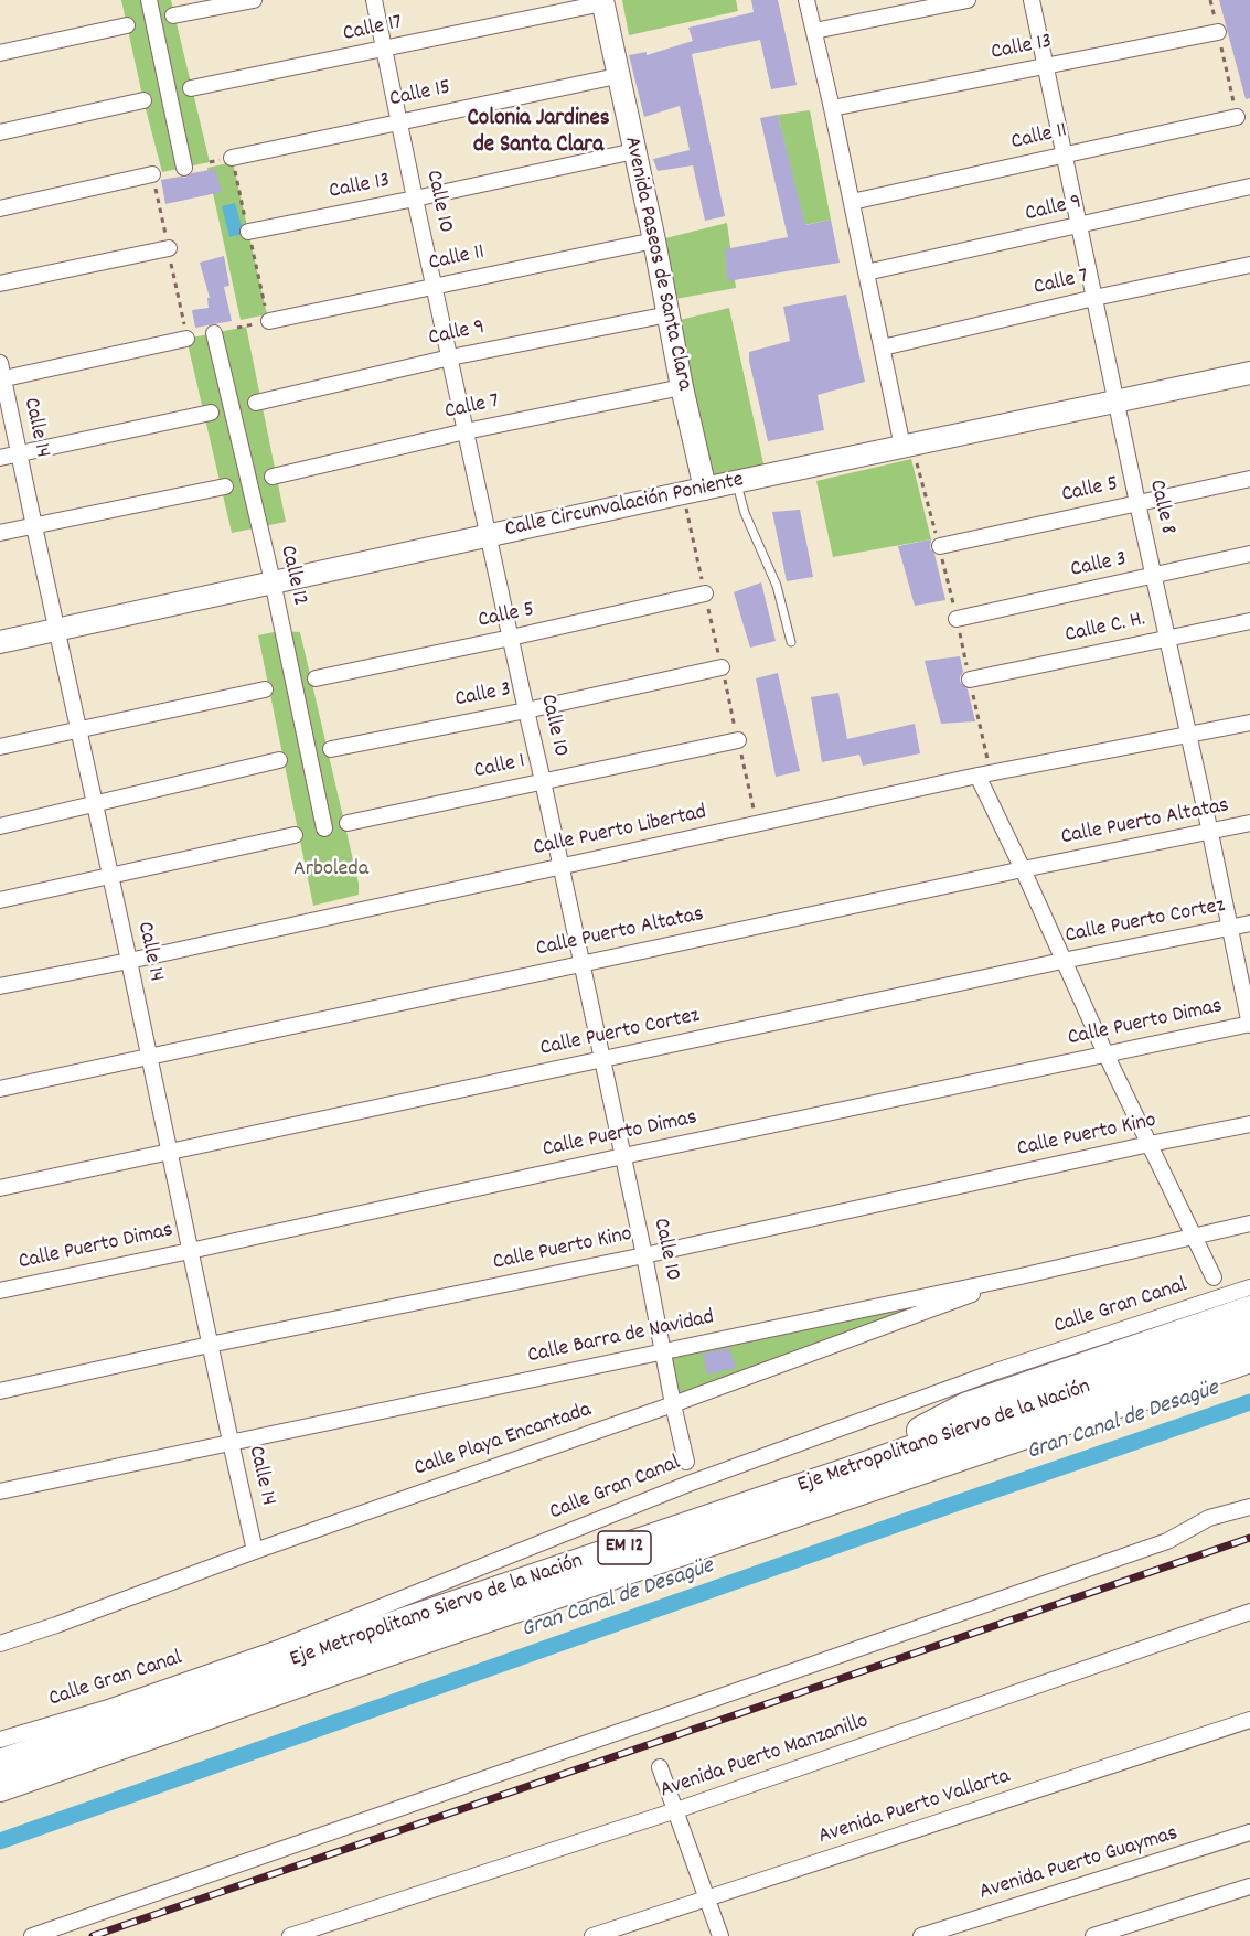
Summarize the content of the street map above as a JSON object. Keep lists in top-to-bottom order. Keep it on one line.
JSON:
{"streets":{"highway":["Eje Metropolitano Siervo de la Nación","EM 12"],"street":["Calle 17","Calle 13","Calle 15","Calle 11","Calle 10","Calle 9","Avenida Paseos de Santa Clara","Calle 7","Calle 14","Calle 5","Calle Circunvalación Poniente","Calle 8","Calle 3","Calle 12","Calle C. H.","Calle 1","Calle Puerto Altatas","Calle Puerto Libertad","Calle Puerto Cortez","Calle Puerto Dimas","Calle Puerto Kino","Calle Gran Canal","Calle Barra de Navidad","Calle Playa Encantada","Avenida Puerto Manzanillo","Avenida Puerto Vallarta","Avenida Puerto Guaymas"]},"crossings":[["Calle 17","Calle 10"],["Calle 17","Avenida Paseos de Santa Clara"],["Calle 13","Calle 10"],["Calle 13","Avenida Paseos de Santa Clara"],["Calle 13","Calle 8"],["Calle 15","Calle 10"],["Calle 15","Avenida Paseos de Santa Clara"],["Calle 11","Calle 10"],["Calle 11","Avenida Paseos de Santa Clara"],["Calle 11","Calle 8"],["Calle 10","Calle 9"],["Calle 10","Calle 7"],["Calle 10","Calle 5"],["Calle 10","Calle Circunvalación Poniente"],["Calle 10","Calle 3"],["Calle 10","Calle 1"],["Calle 10","Calle Puerto Altatas"],["Calle 10","Calle Puerto Libertad"],["Calle 10","Calle Puerto Cortez"],["Calle 10","Calle Puerto Dimas"],["Calle 10","Calle Puerto Kino"],["Calle 10","Calle Barra de Navidad"],["Calle 10","Calle Playa Encantada"],["Calle 9","Avenida Paseos de Santa Clara"],["Calle 9","Calle 8"],["Avenida Paseos de Santa Clara","Calle 7"],["Avenida Paseos de Santa Clara","Calle Circunvalación Poniente"],["Calle 7","Calle 8"],["Calle 14","Calle Circunvalación Poniente"],["Calle 14","Calle Puerto Altatas"],["Calle 14","Calle Puerto Libertad"],["Calle 14","Calle Puerto Cortez"],["Calle 14","Calle Puerto Dimas"],["Calle 14","Calle Puerto Kino"],["Calle 14","Calle Barra de Navidad"],["Calle 14","Calle Playa Encantada"],["Calle 5","Calle 8"],["Calle Circunvalación Poniente","Calle 8"],["Calle Circunvalación Poniente","Calle 12"],["Calle 8","Calle 3"],["Calle 8","Calle C. H."],["Calle 8","Calle Puerto Altatas"],["Calle 8","Calle Puerto Libertad"],["Calle 8","Calle Puerto Cortez"],["Calle 8","Calle Puerto Dimas"],["Calle Barra de Navidad","Calle Playa Encantada"]],"districts":["Colonia Jardines de Santa Clara"],"water":["Gran Canal de Desagüe"],"parks":["Arboleda"]}
